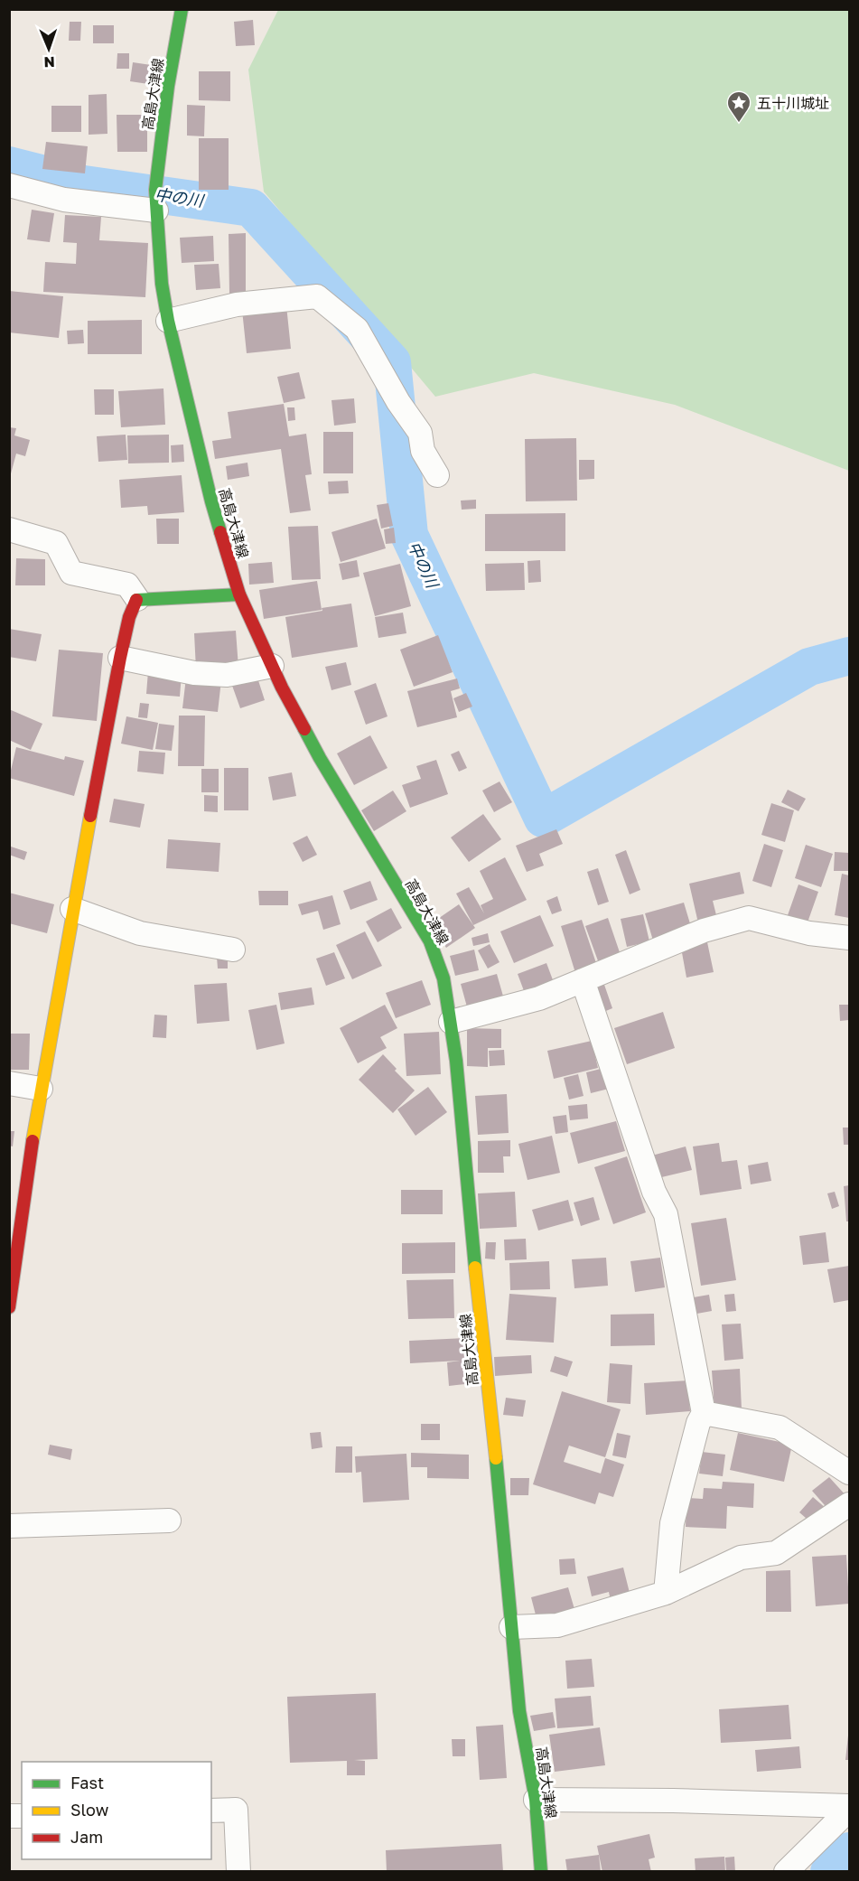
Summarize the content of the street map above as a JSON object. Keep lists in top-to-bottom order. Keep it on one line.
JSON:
{"streets":{"main road":["高島大津線"]},"water":["中の川"],"places":{"place":["五十川城址"]},"legend":["Fast","Slow","Jam"],"north":"bottom"}
